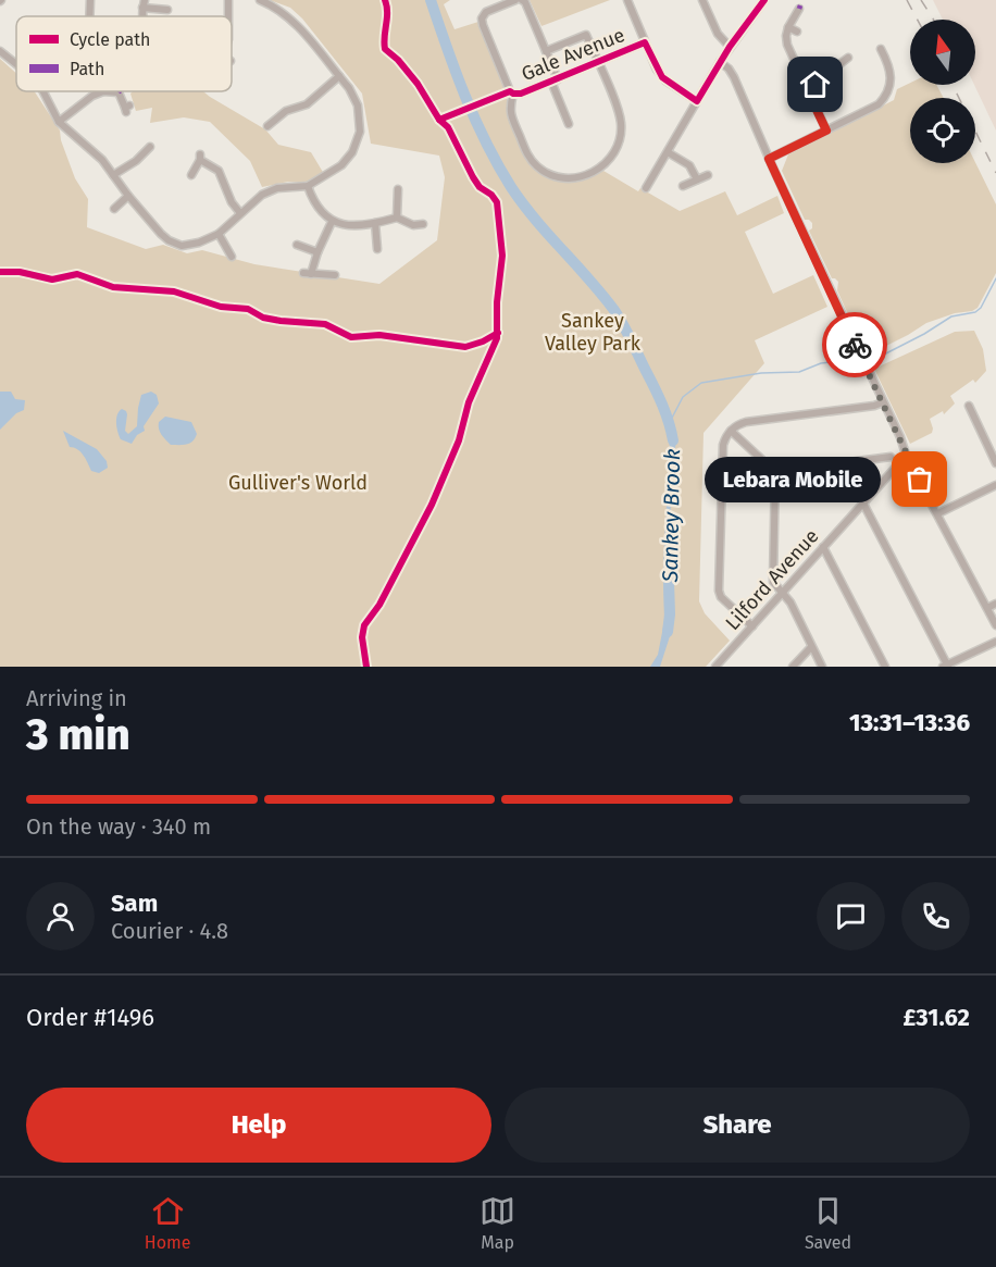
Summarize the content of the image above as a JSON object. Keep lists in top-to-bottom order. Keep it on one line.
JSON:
{"streets":{"street":["Gale Avenue","Lilford Avenue"]},"water":["Sankey Brook"],"parks":["Sankey Valley Park","Gulliver's World"],"places":["Lebara Mobile"],"legend":["Cycle path","Path"],"north":"top","page":{"bubble":"Lebara Mobile","heading":["3 min","Arriving in","13:31–13:36"],"panel":["Sam","Courier · 4.8","Order #1496","£31.62"],"bar":"On the way · 340 m","buttons":["Help","Share"],"tabs":["Home","Map","Saved"]}}
